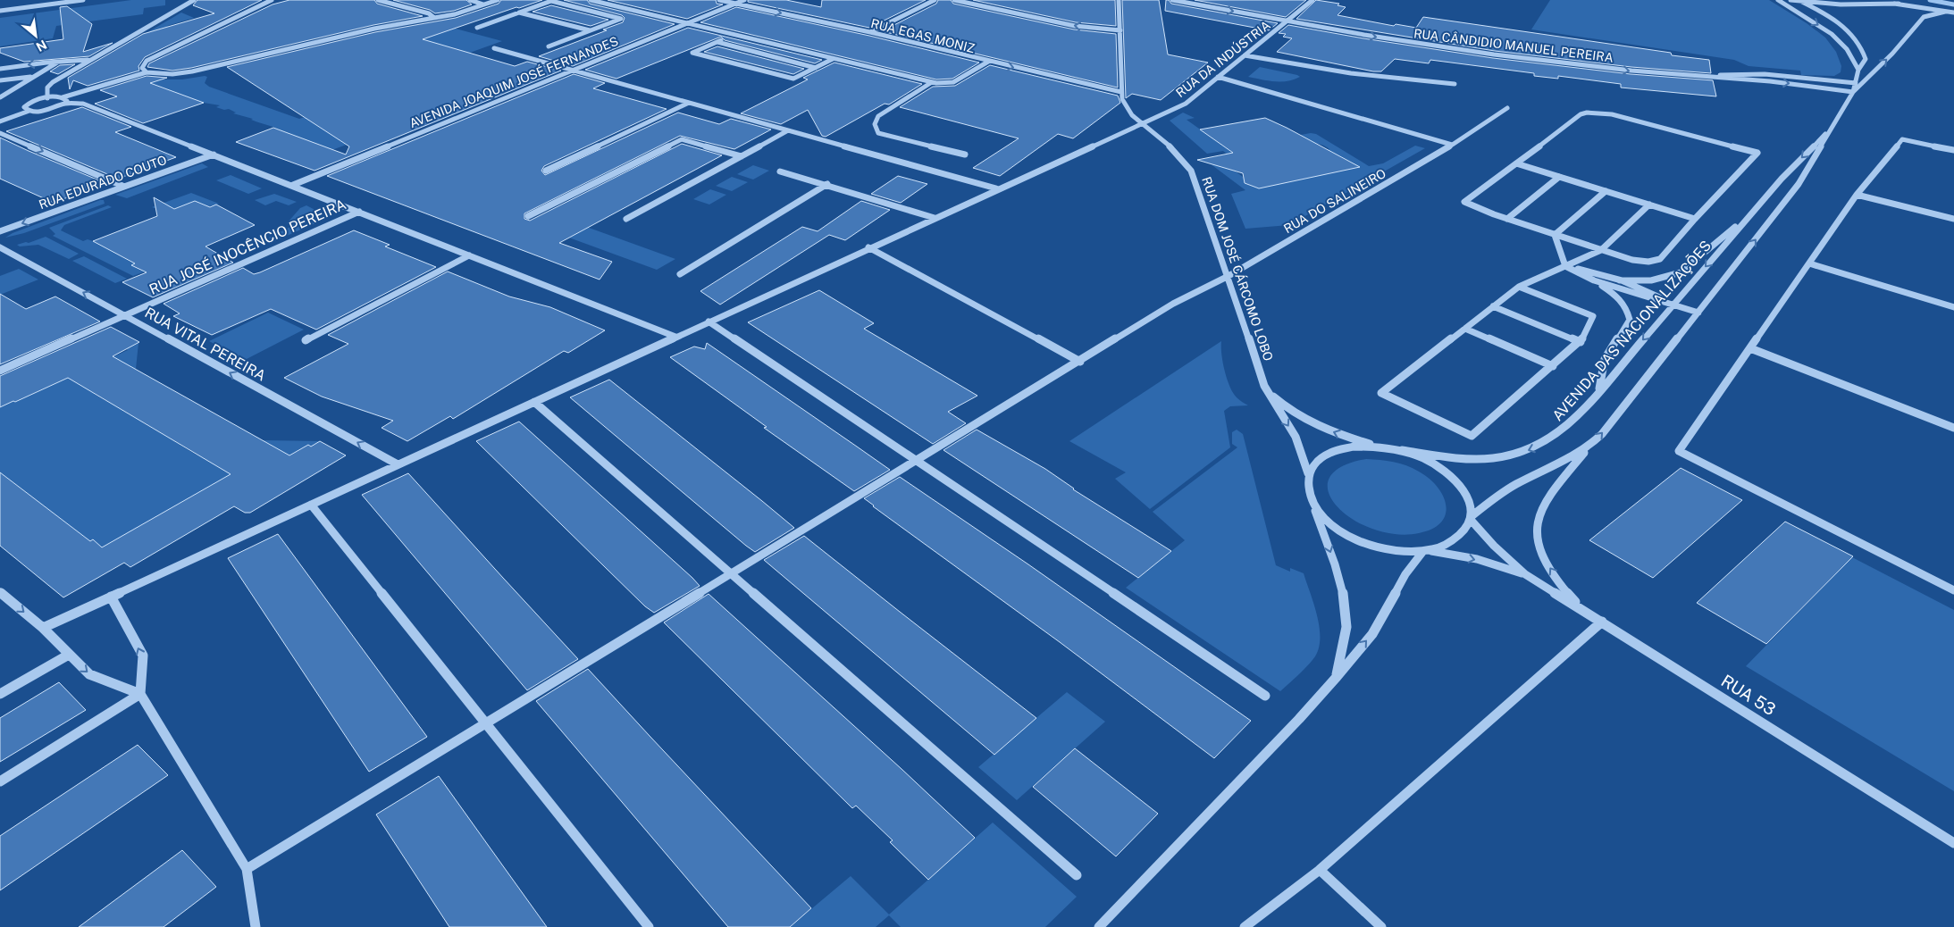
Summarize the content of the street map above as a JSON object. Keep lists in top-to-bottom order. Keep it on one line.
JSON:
{"streets":{"street":["RUA EGAS MONIZ","RUA CÂNDIDIO MANUEL PEREIRA","RUA DA INDÚSTRIA","AVENIDA JOAQUIM JOSÉ FERNANDES","RUA EDURADO COUTO","RUA DO SALINEIRO","RUA JOSÉ INOCÊNCIO PEREIRA","RUA DOM JOSÉ CÁRCOMO LOBO","AVENIDA DAS NACIONALIZAÇÕES","RUA VITAL PEREIRA","RUA 53"]},"crossings":[["RUA EGAS MONIZ","AVENIDA JOAQUIM JOSÉ FERNANDES"],["RUA EGAS MONIZ","RUA DOM JOSÉ CÁRCOMO LOBO"],["RUA CÂNDIDIO MANUEL PEREIRA","RUA DA INDÚSTRIA"],["RUA CÂNDIDIO MANUEL PEREIRA","AVENIDA DAS NACIONALIZAÇÕES"],["RUA DA INDÚSTRIA","RUA DOM JOSÉ CÁRCOMO LOBO"],["RUA DA INDÚSTRIA","RUA VITAL PEREIRA"],["RUA DO SALINEIRO","RUA DOM JOSÉ CÁRCOMO LOBO"],["RUA JOSÉ INOCÊNCIO PEREIRA","RUA VITAL PEREIRA"],["RUA DOM JOSÉ CÁRCOMO LOBO","AVENIDA DAS NACIONALIZAÇÕES"],["RUA DOM JOSÉ CÁRCOMO LOBO","RUA 53"],["AVENIDA DAS NACIONALIZAÇÕES","RUA 53"]],"one_way":["RUA EDURADO COUTO","RUA VITAL PEREIRA"],"north":"bottom right"}
